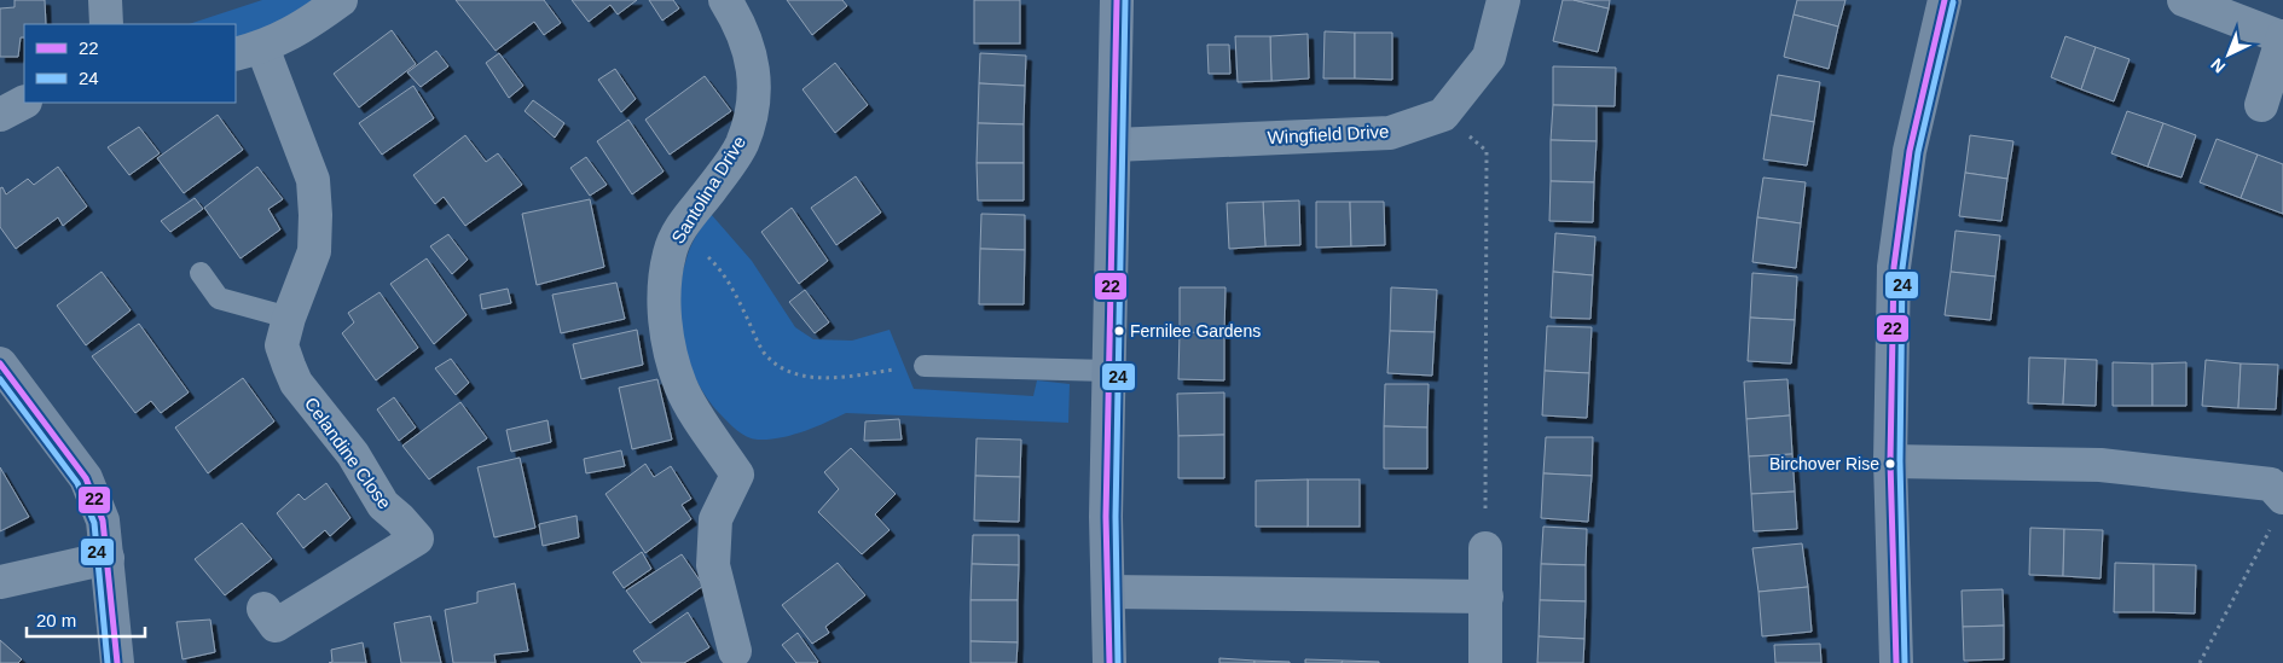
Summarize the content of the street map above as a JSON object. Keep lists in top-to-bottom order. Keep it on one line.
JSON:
{"streets":{"street":["Wingfield Drive","Santolina Drive","Celandine Close"]},"places":["Fernilee Gardens","Birchover Rise"],"lines":["transit line 22","transit line 24"],"legend":["22","24"],"scale_bar":"20 m","north":"bottom left"}
